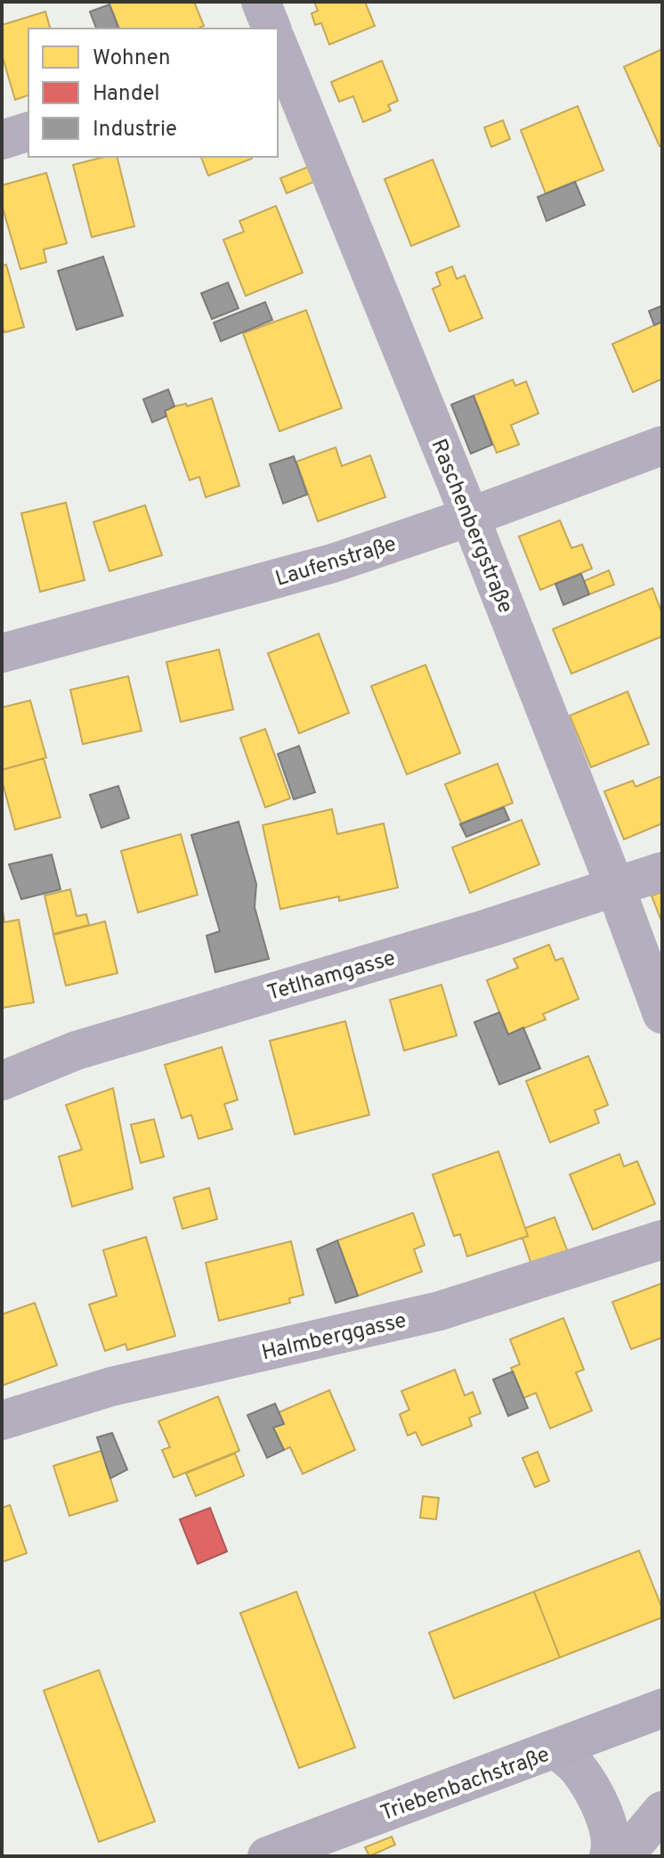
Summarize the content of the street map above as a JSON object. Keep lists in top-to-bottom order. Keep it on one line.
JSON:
{"streets":{"street":["Raschenbergstraße","Laufenstraße","Tetlhamgasse","Halmberggasse","Triebenbachstraße"]},"crossings":[["Raschenbergstraße","Laufenstraße"],["Raschenbergstraße","Tetlhamgasse"]],"legend":["Wohnen","Handel","Industrie"]}
